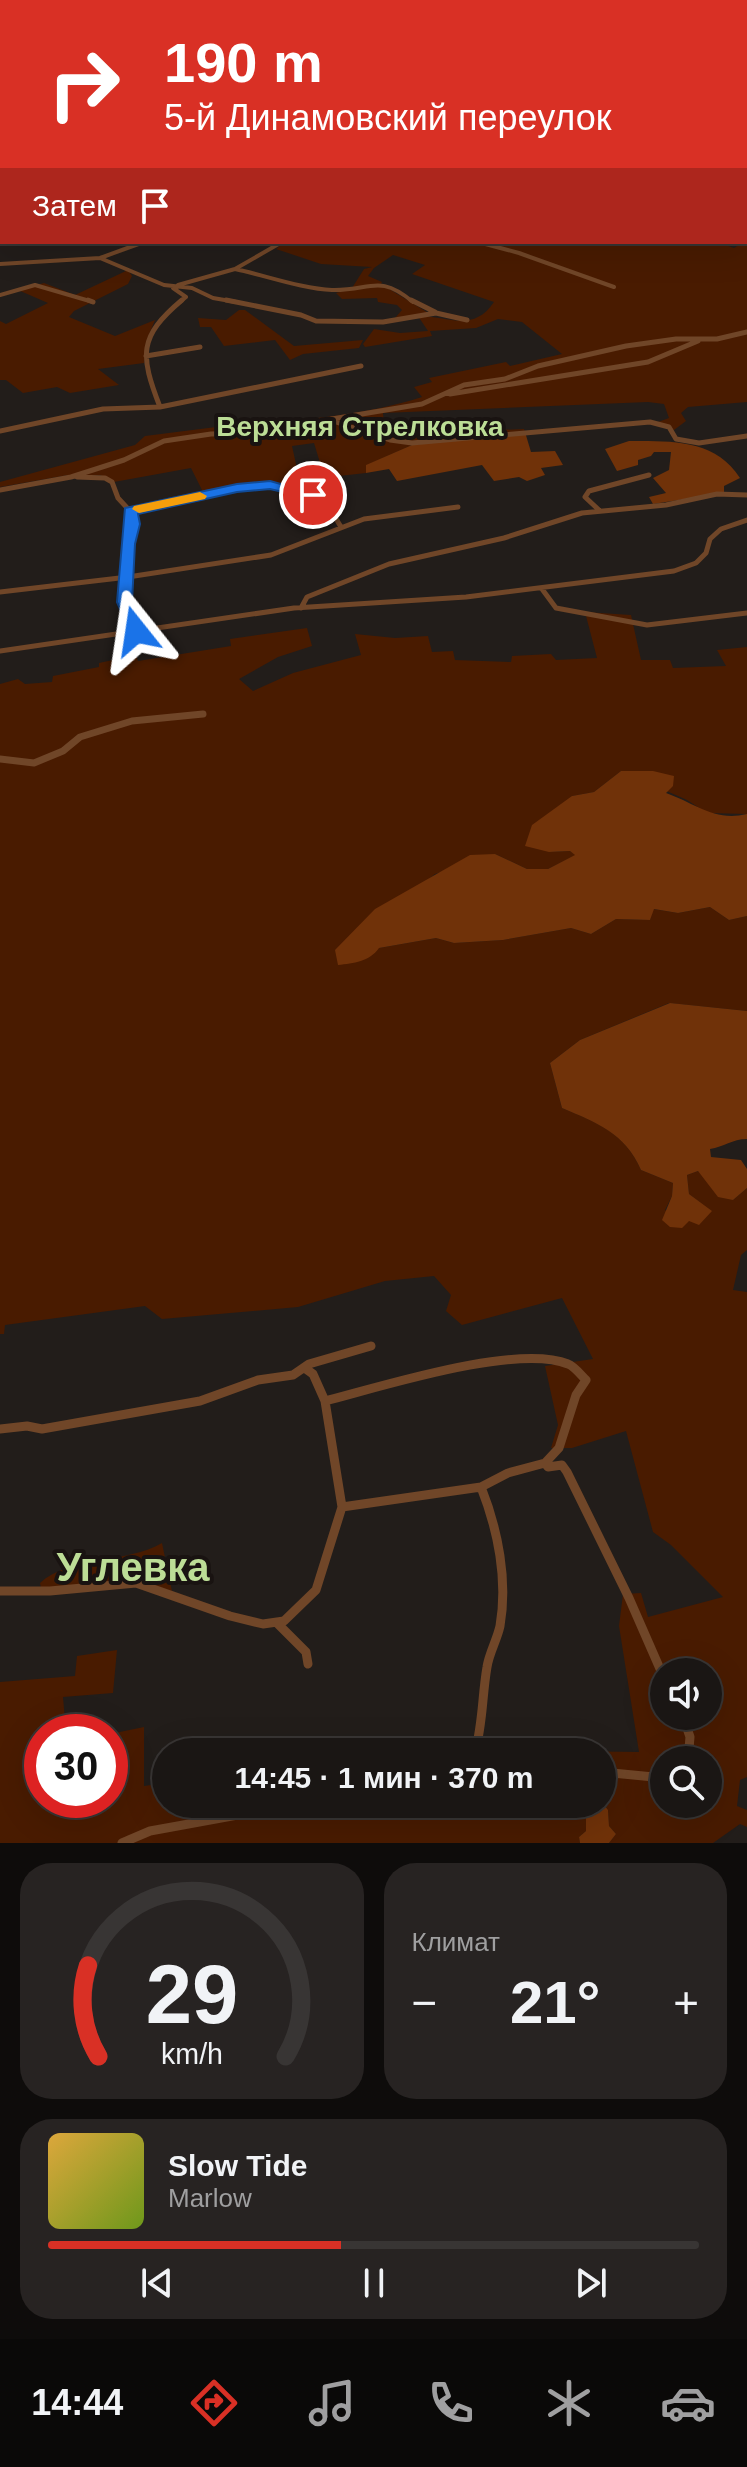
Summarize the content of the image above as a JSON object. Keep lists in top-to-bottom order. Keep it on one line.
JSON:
{"districts":["Верхняя Стрелковка","Углевка"],"page":{"turn":["190 m","5-й Динамовский переулок"],"then":"Затем","limit":"30","trip":"14:45 · 1 мин · 370 m","tile":"Климат","heat":["−","21°","+"],"song":["Slow Tide","Marlow"],"tabs":"14:44","gauge":["29","km/h"]}}
